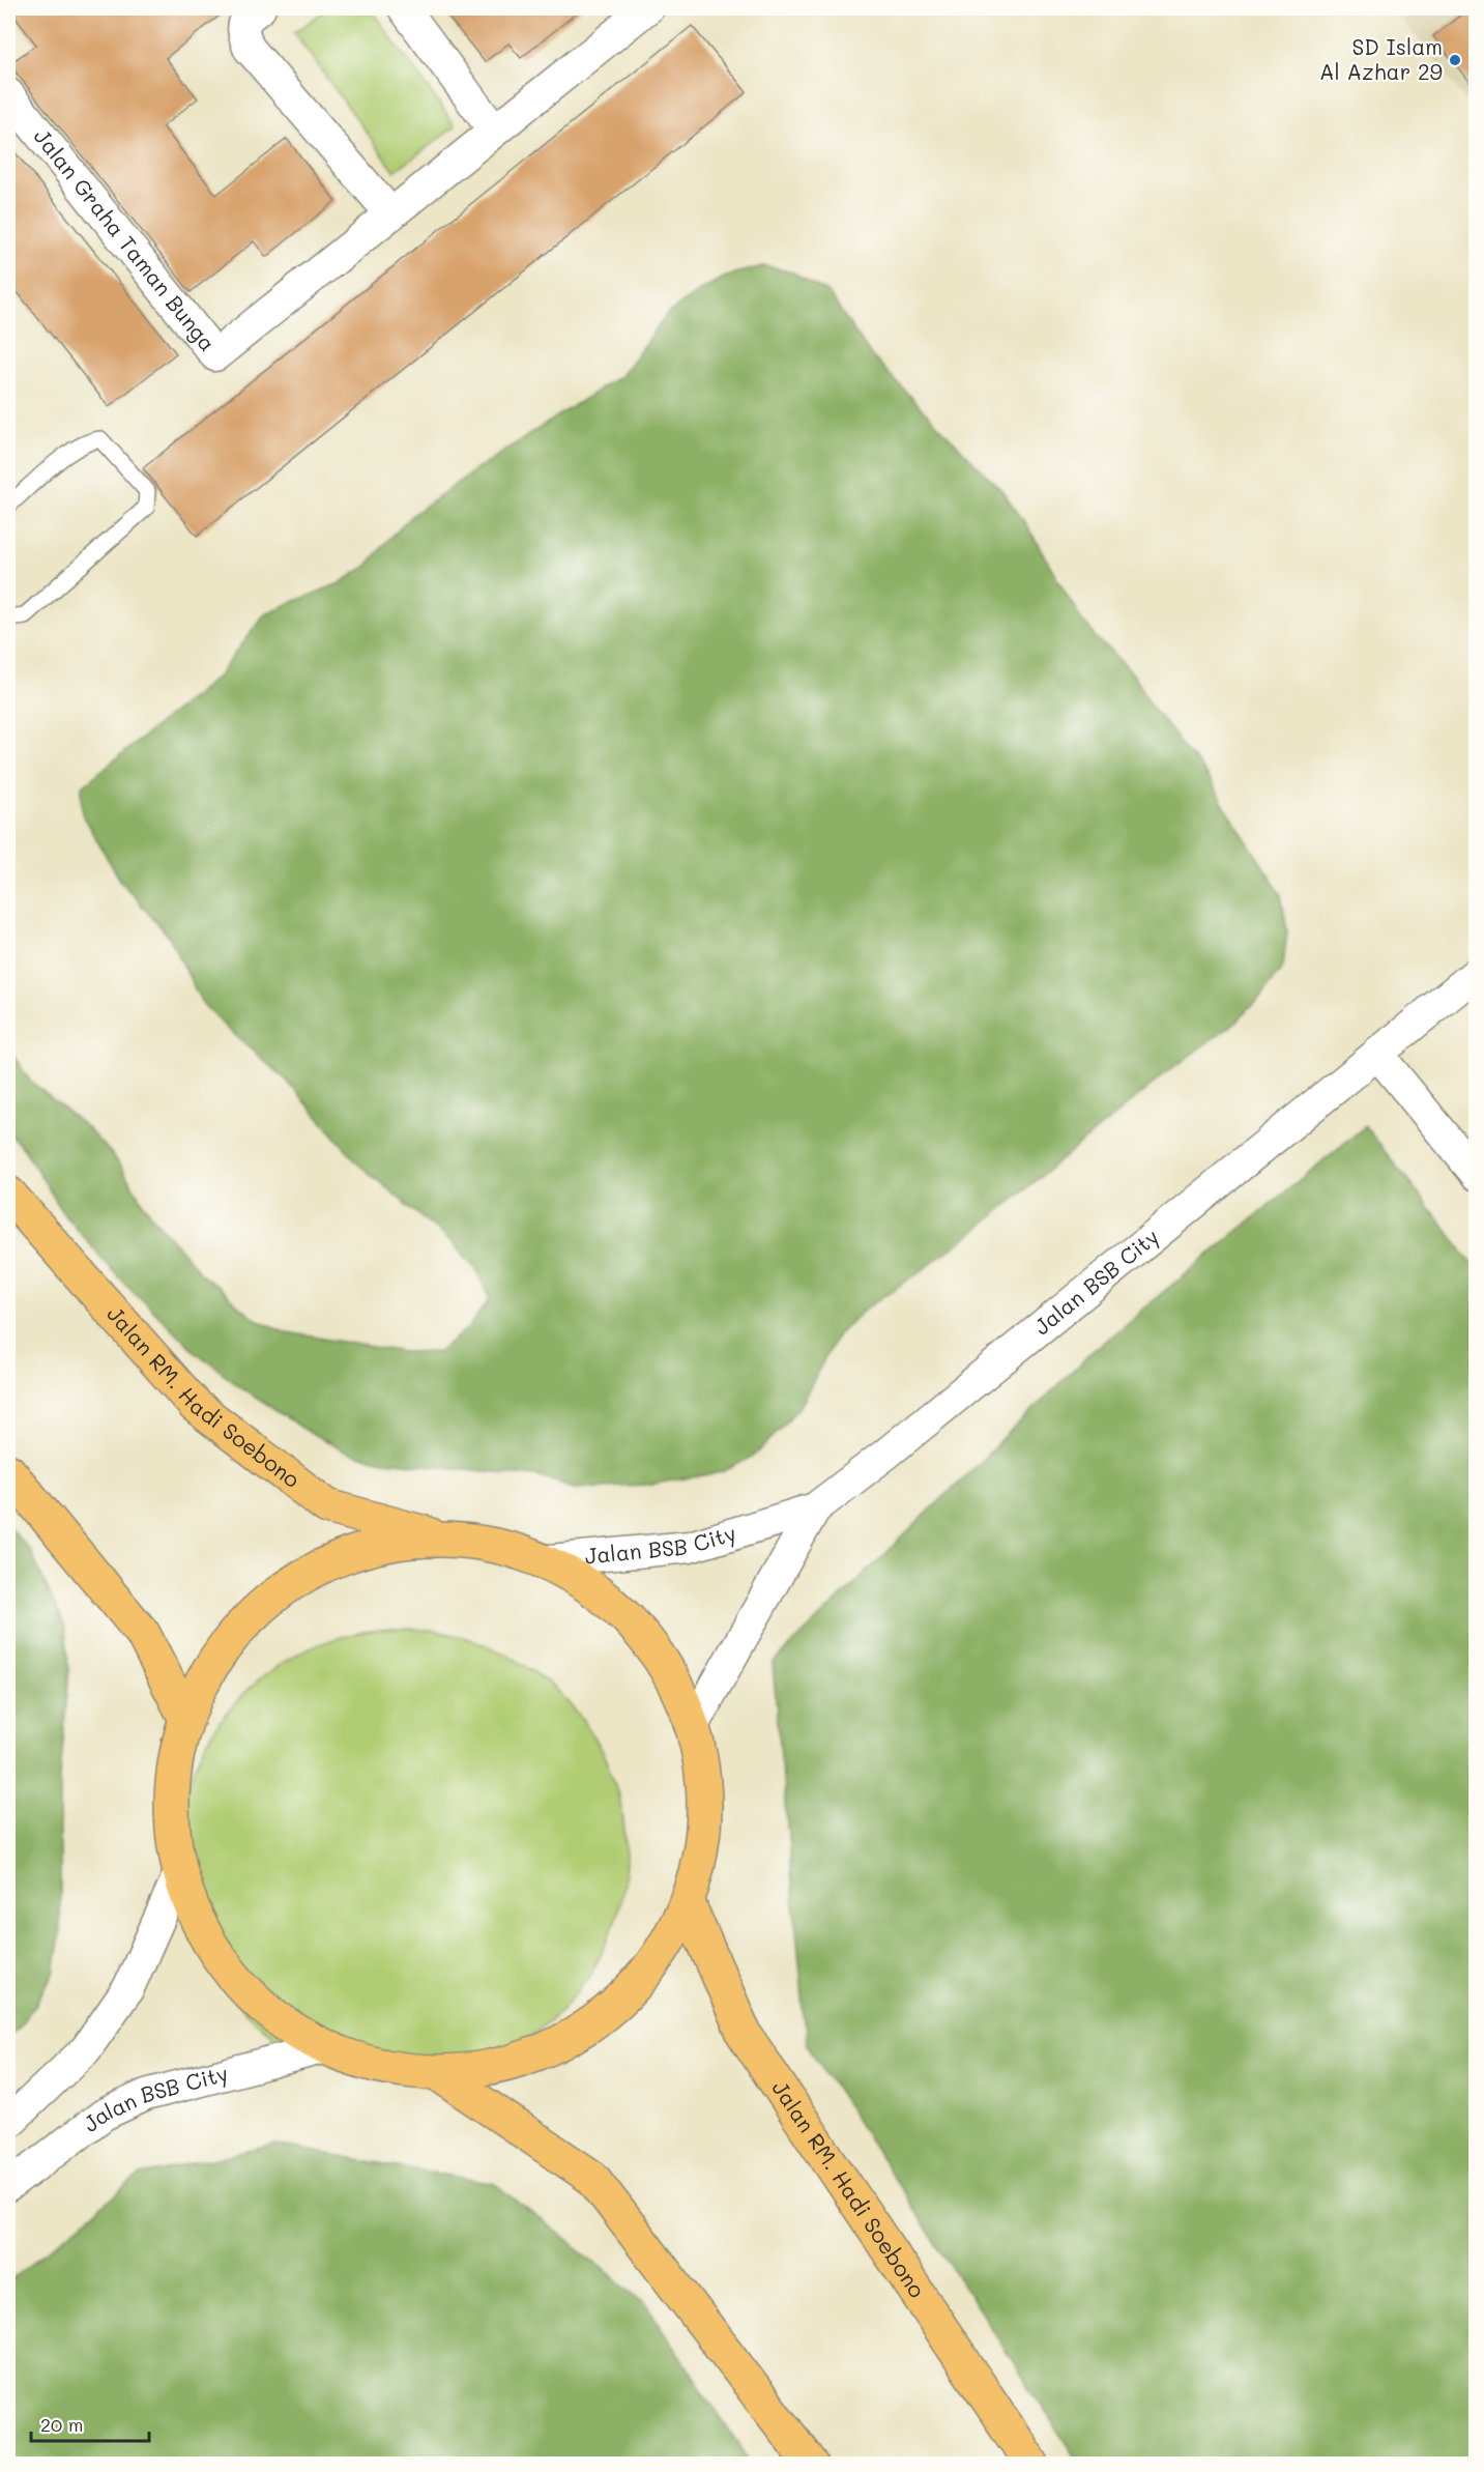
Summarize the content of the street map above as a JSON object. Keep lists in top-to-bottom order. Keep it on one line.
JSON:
{"streets":{"main road":["Jalan RM. Hadi Soebono"],"street":["Jalan Graha Taman Bunga","Jalan BSB City"]},"crossings":[["Jalan BSB City","Jalan RM. Hadi Soebono"]],"places":["SD Islam Al Azhar 29"],"scale_bar":"20 m"}
